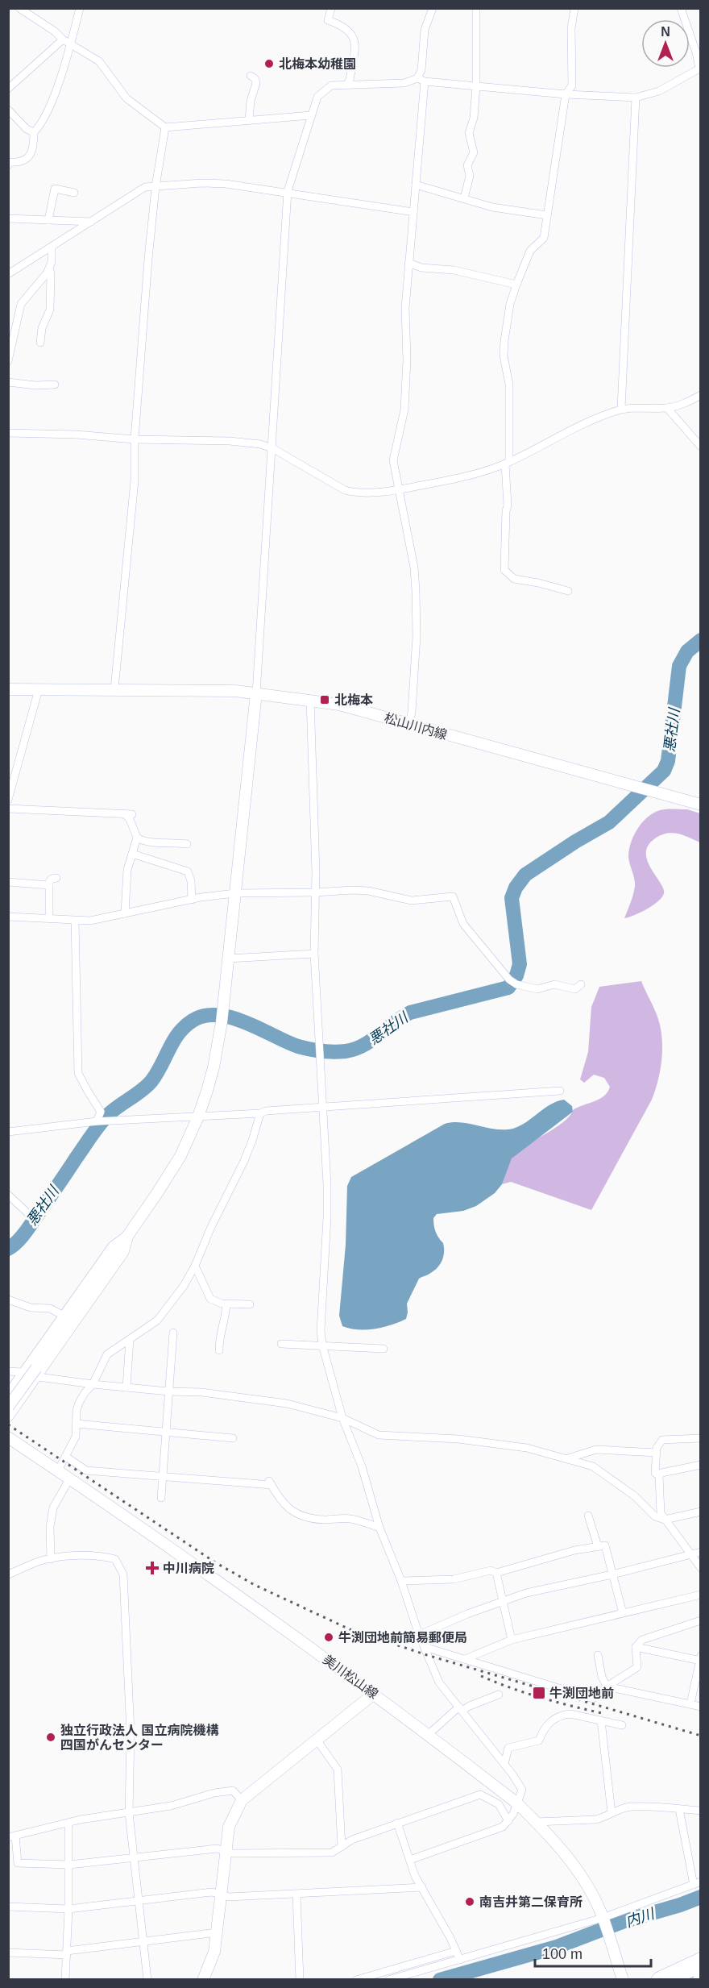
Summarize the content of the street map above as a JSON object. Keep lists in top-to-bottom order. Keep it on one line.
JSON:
{"streets":{"main road":["松山川内線","美川松山線"]},"water":["悪社川","内川"],"places":{"other":["北梅本幼稚園","牛渕団地前簡易郵便局","独立行政法人 国立病院機構 四国がんセンター","南吉井第二保育所"],"transit":["北梅本","牛渕団地前"],"health":["中川病院"]},"scale_bar":"100 m","north":"top"}
